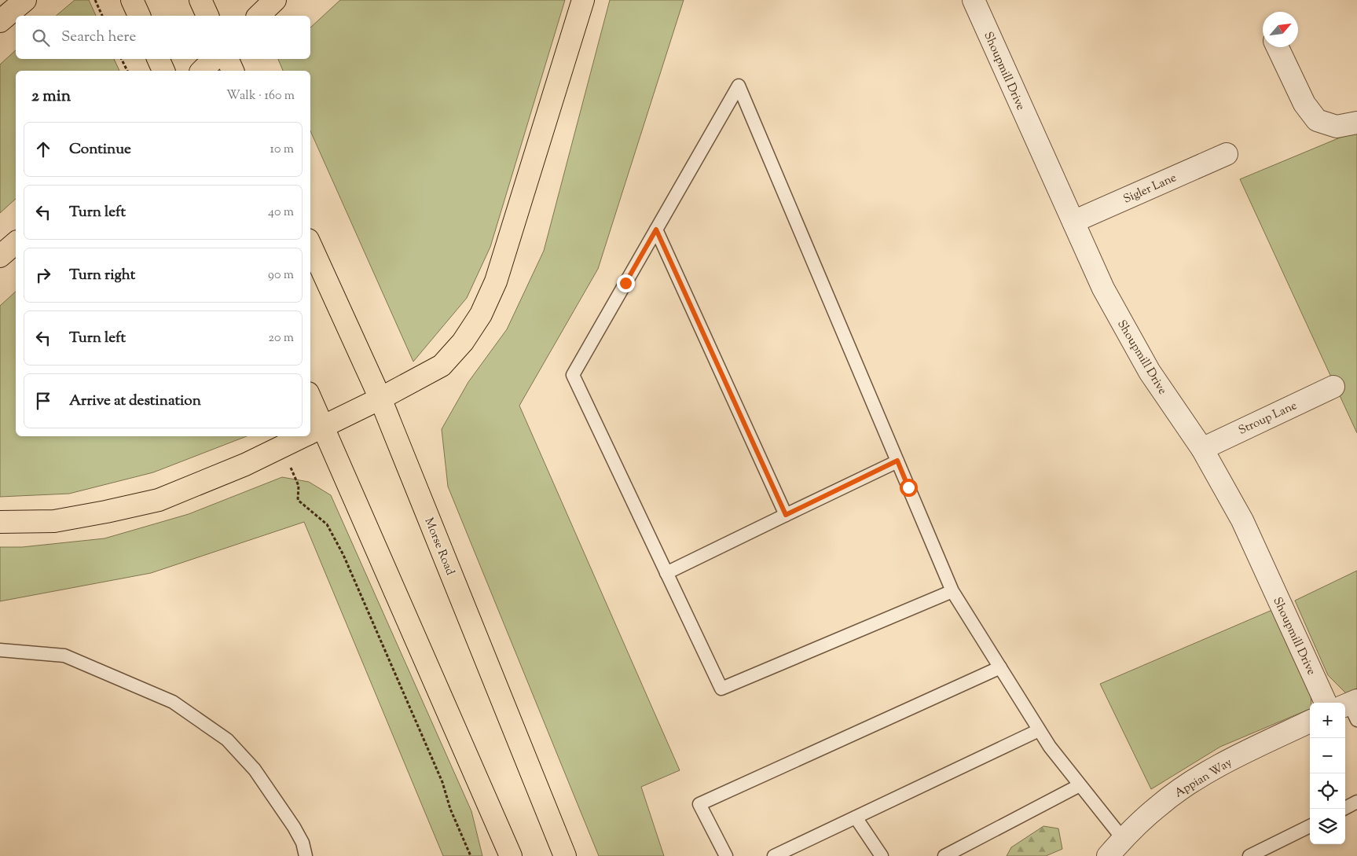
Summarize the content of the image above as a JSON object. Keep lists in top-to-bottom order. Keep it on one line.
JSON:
{"streets":{"main road":["Morse Road"],"street":["Shoupmill Drive","Sigler Lane","Stroup Lane","Appian Way"]},"crossings":[["Shoupmill Drive","Sigler Lane"],["Shoupmill Drive","Stroup Lane"]],"north":"top right","page":{"search":"Search here","heading":["2 min","Walk · 160 m"],"list":[["Continue","10 m"],["Turn left","40 m"],["Turn right","90 m"],["Turn left","20 m"],"Arrive at destination"],"map_buttons":["+","−"]}}
